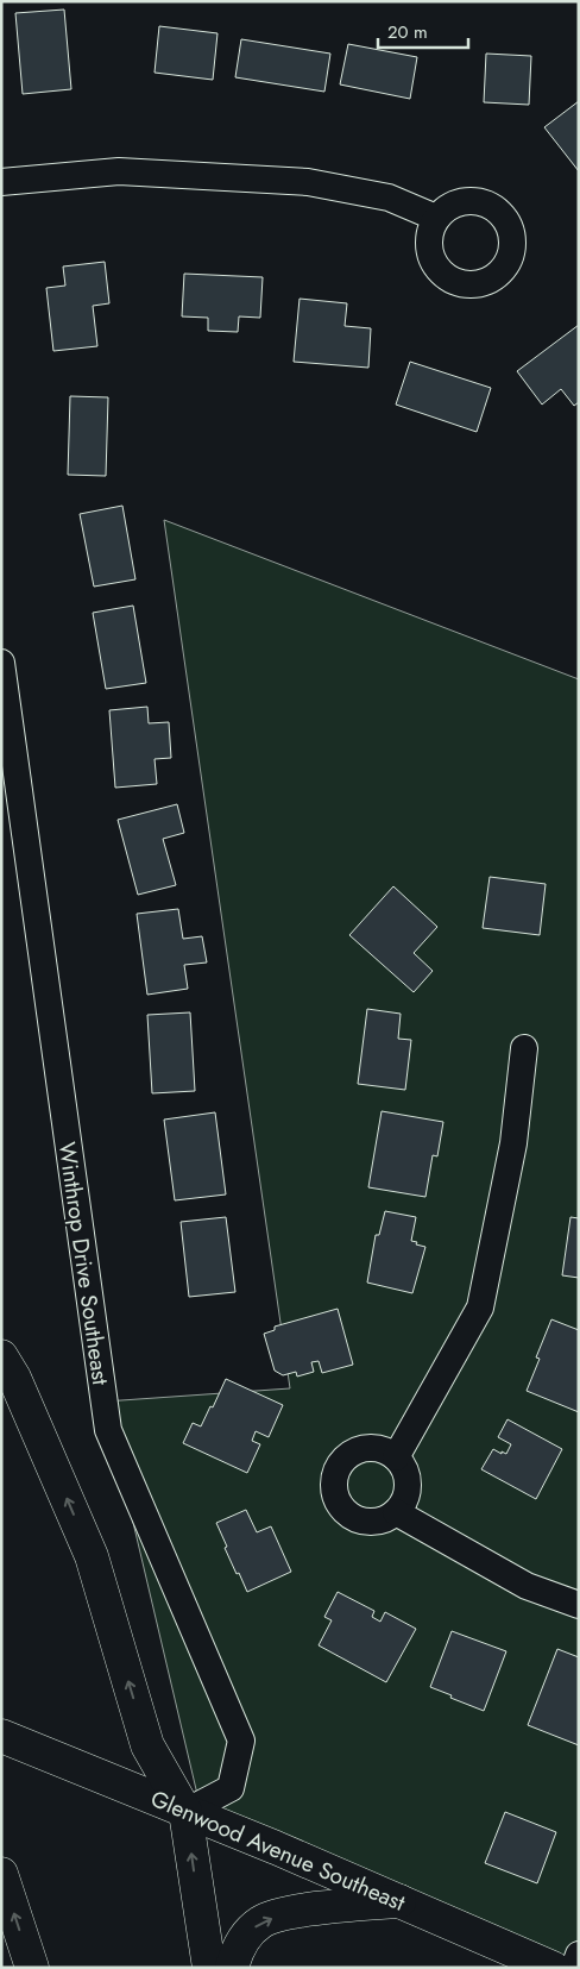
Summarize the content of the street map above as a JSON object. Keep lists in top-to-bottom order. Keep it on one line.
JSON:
{"streets":{"main road":["Glenwood Avenue Southeast"],"street":["Winthrop Drive Southeast"]},"crossings":[["Winthrop Drive Southeast","Glenwood Avenue Southeast"]],"scale_bar":"20 m"}
